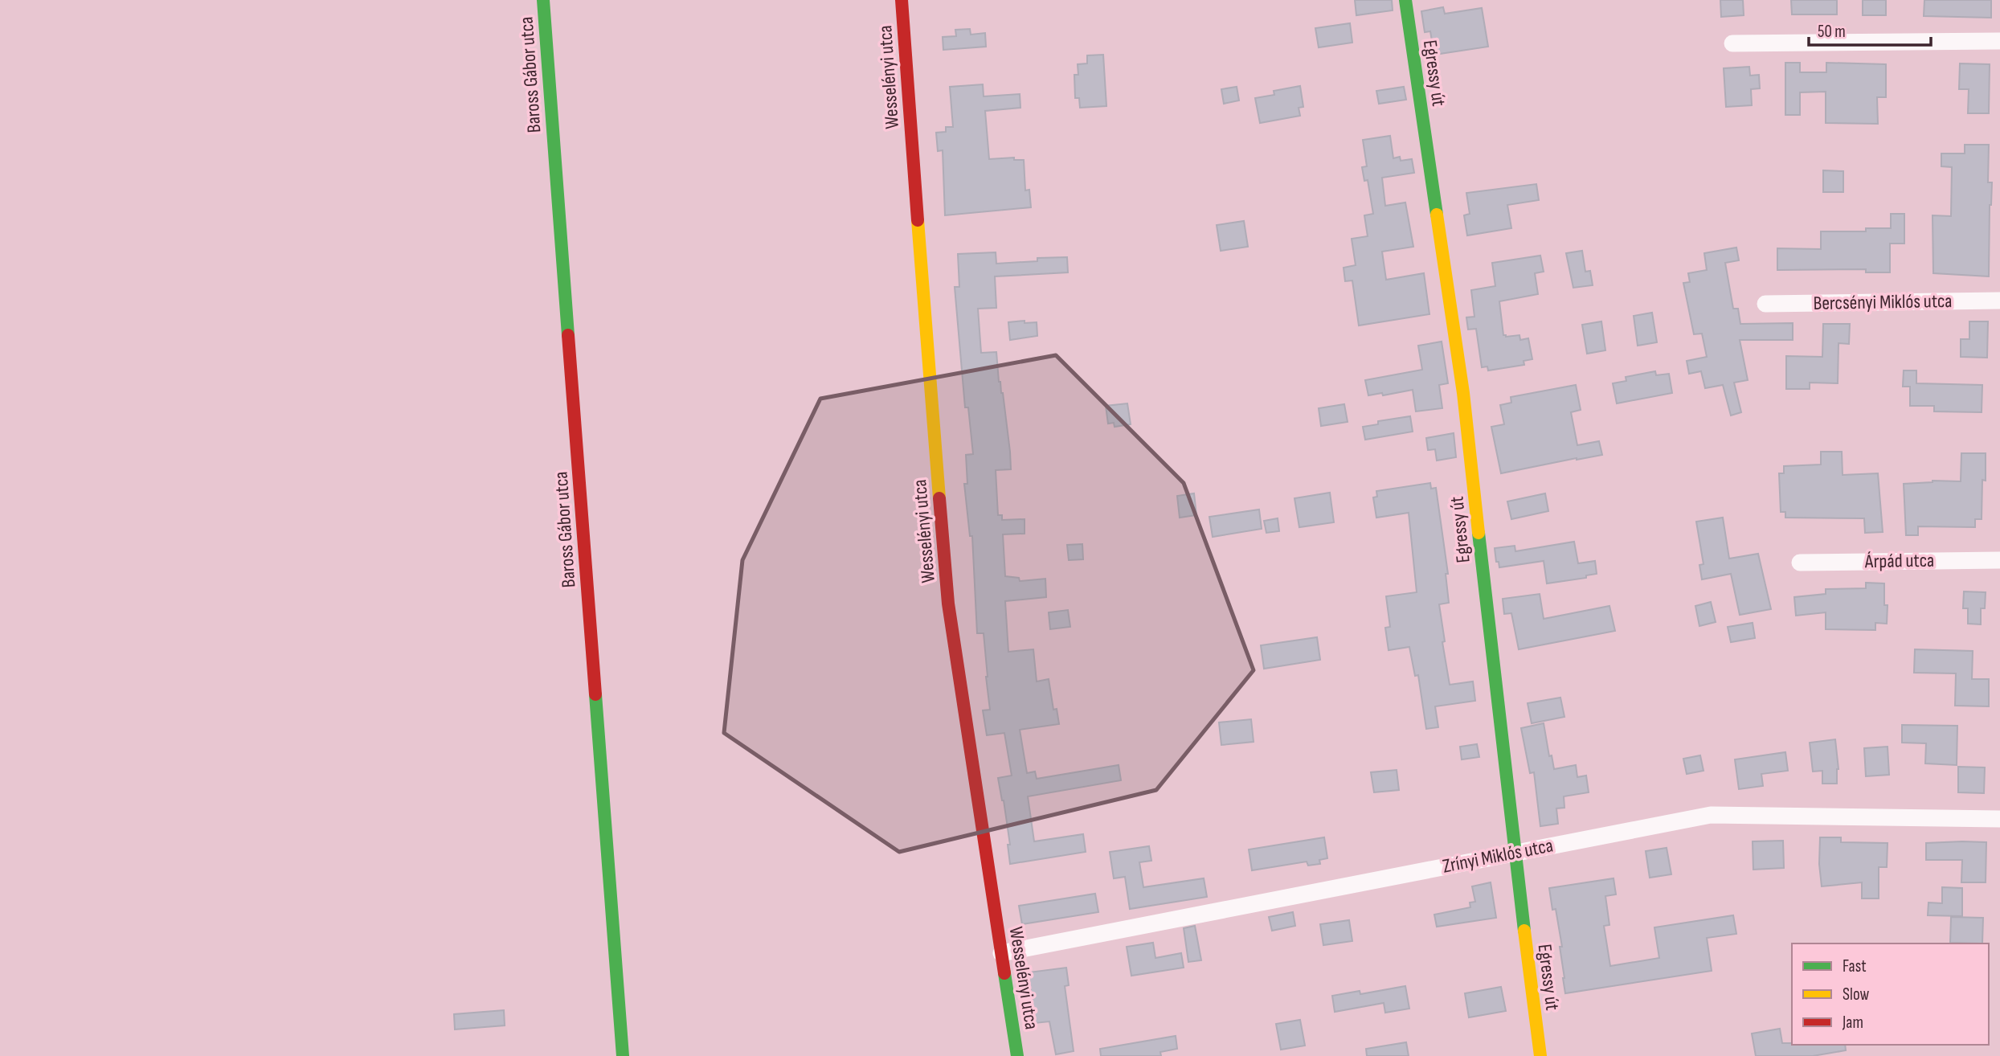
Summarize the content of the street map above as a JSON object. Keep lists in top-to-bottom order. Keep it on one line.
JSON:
{"streets":{"street":["Egressy út","Baross Gábor utca","Wesselényi utca","Bercsényi Miklós utca","Árpád utca","Zrínyi Miklós utca"]},"crossings":[["Egressy út","Zrínyi Miklós utca"],["Wesselényi utca","Zrínyi Miklós utca"]],"legend":["Fast","Slow","Jam"],"scale_bar":"50 m"}
